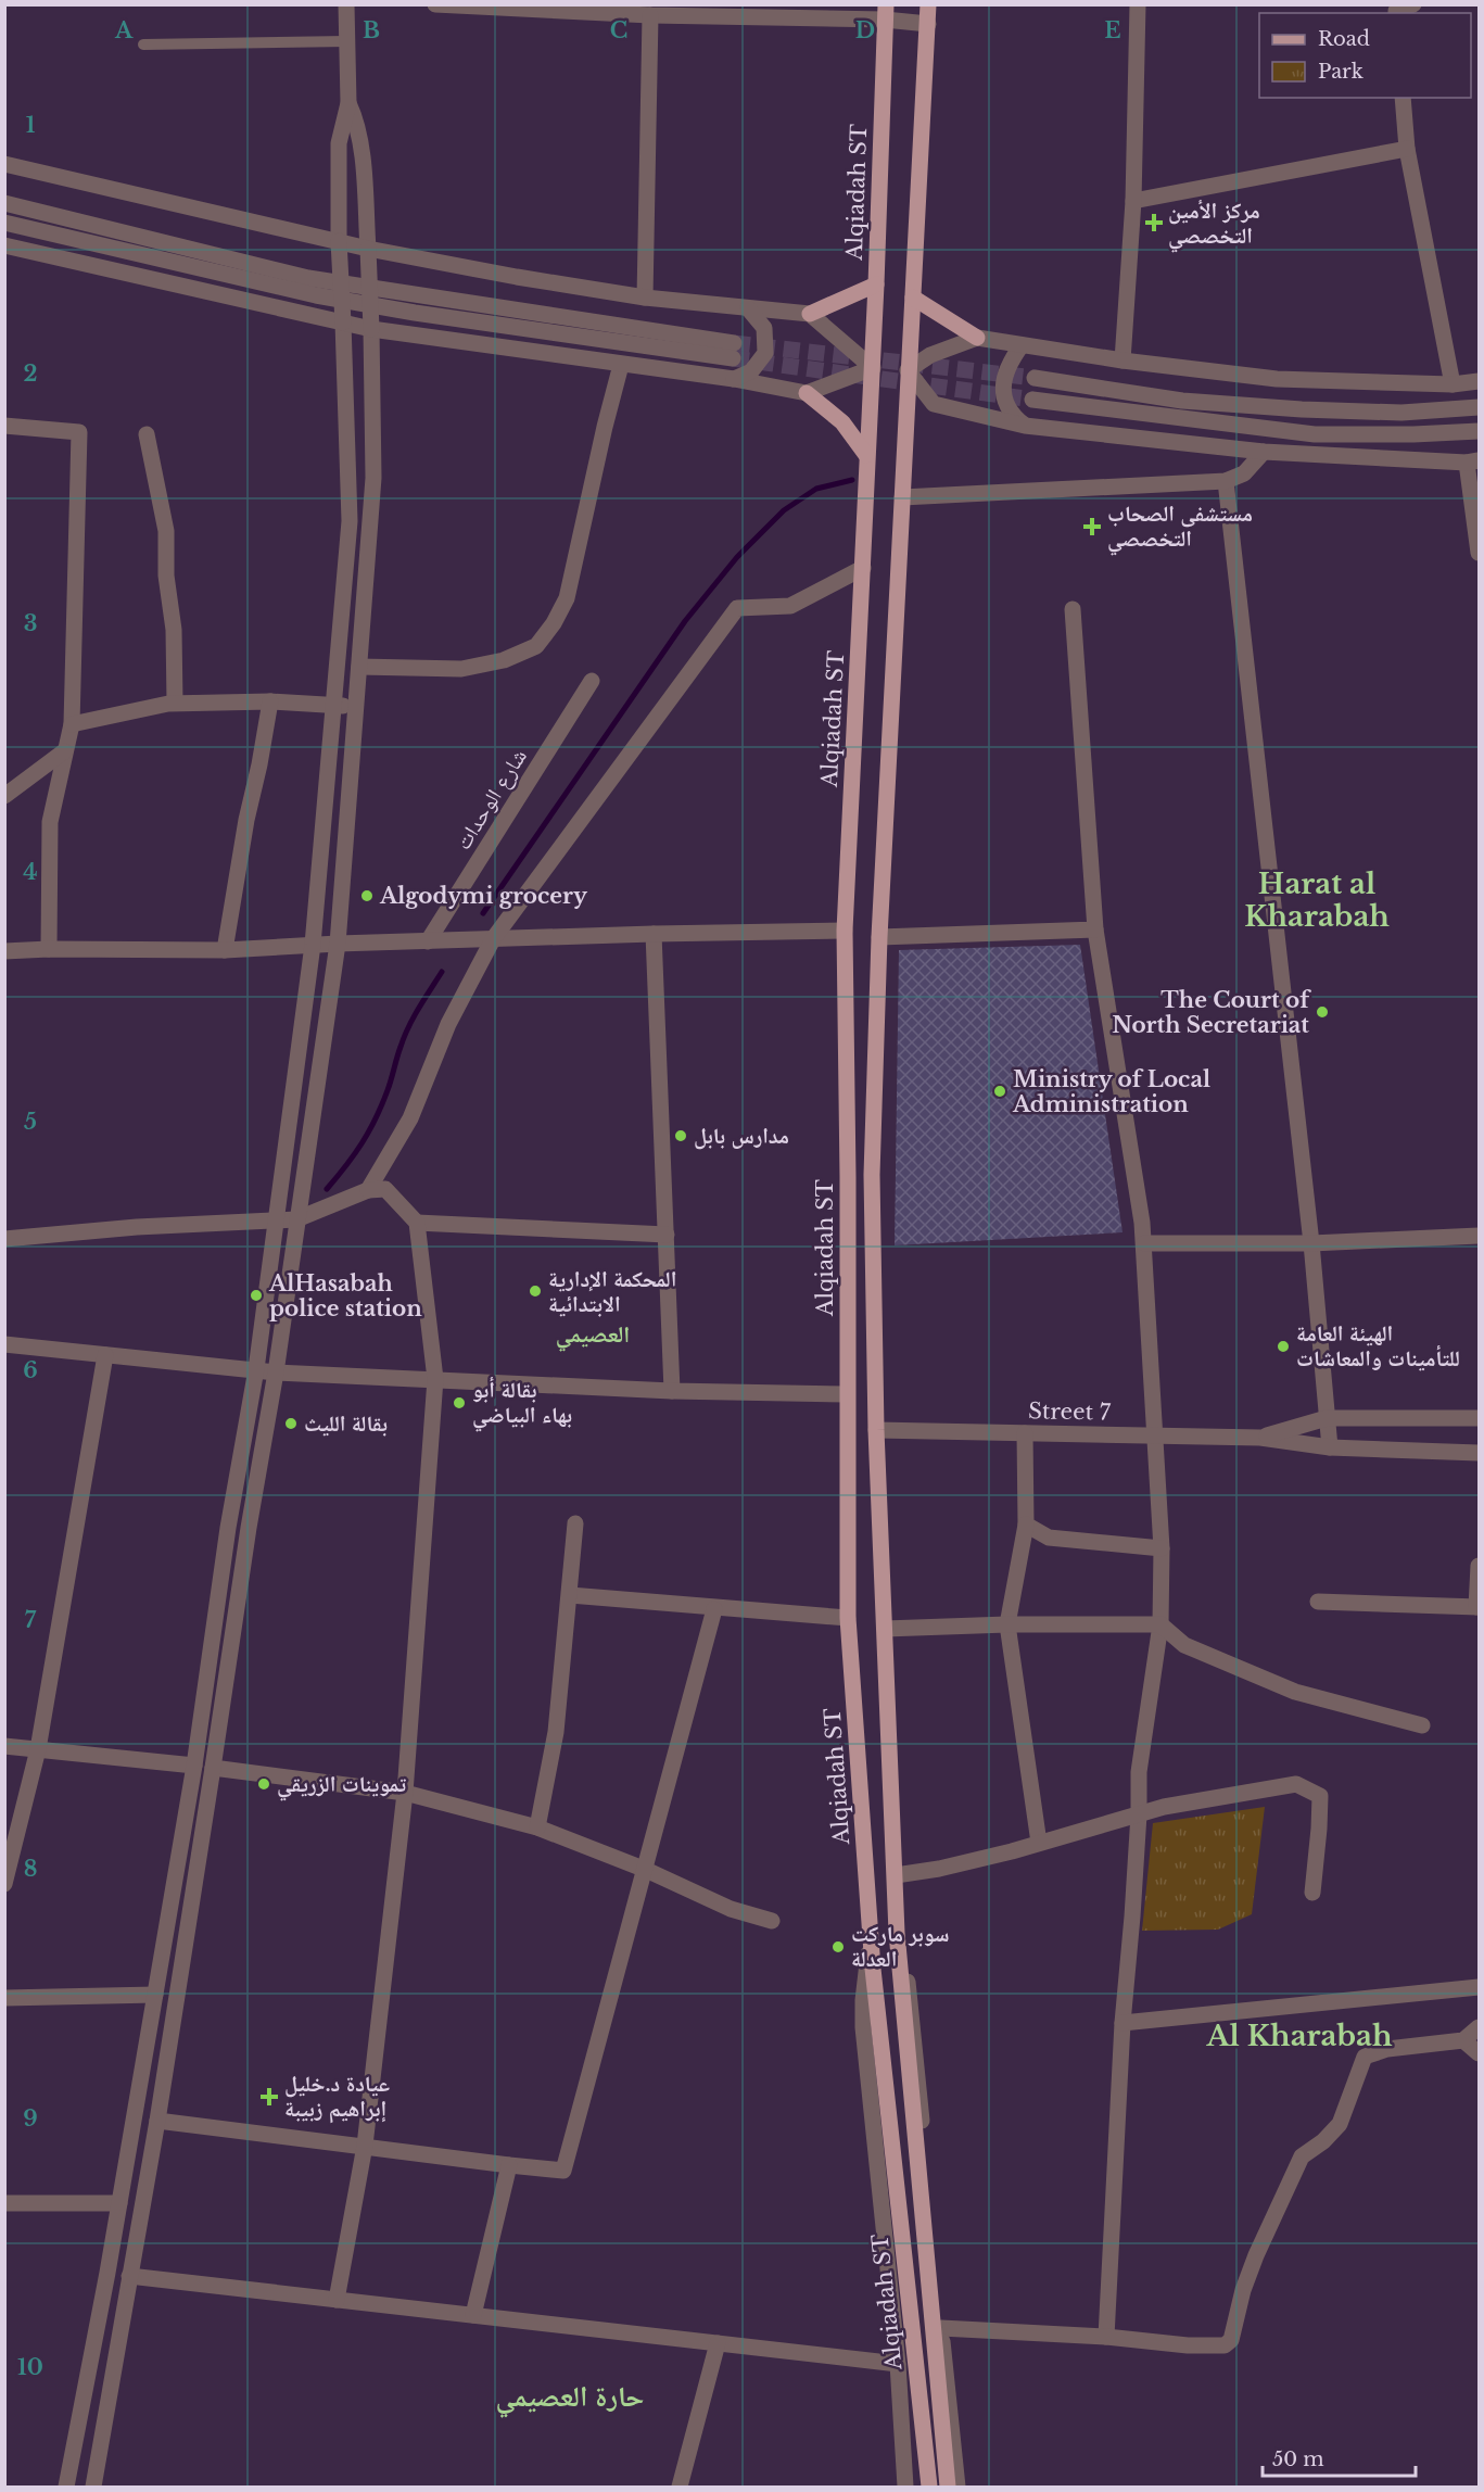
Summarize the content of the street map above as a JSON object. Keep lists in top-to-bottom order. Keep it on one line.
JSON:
{"streets":{"main road":["Alqiadah ST"],"street":["شارع الوحدات","Street 7"]},"crossings":[["Alqiadah ST","Street 7"]],"districts":["Harat al Kharabah","العصيمي","Al Kharabah","حارة العصيمي"],"places":{"health":["مركز الأمين التخصصي","مستشفى الصحاب التخصصي","عيادة د.خليل إبراهيم زبيبة"],"other":["Algodymi grocery","The Court of North Secretariat","Ministry of Local Administration","مدارس بابل","المحكمة الإدارية الابتدائية","AlHasabah police station","الهيئة العامة للتأمينات والمعاشات","بقالة أبو بهاء البياضي","بقالة الليث","تموينات الزريقي","سوبر ماركت العدلة"]},"legend":["Road","Park"],"scale_bar":"50 m","grid":{"columns":["A","B","C","D","E"],"rows":["1","2","3","4","5","6","7","8","9","10"]}}
